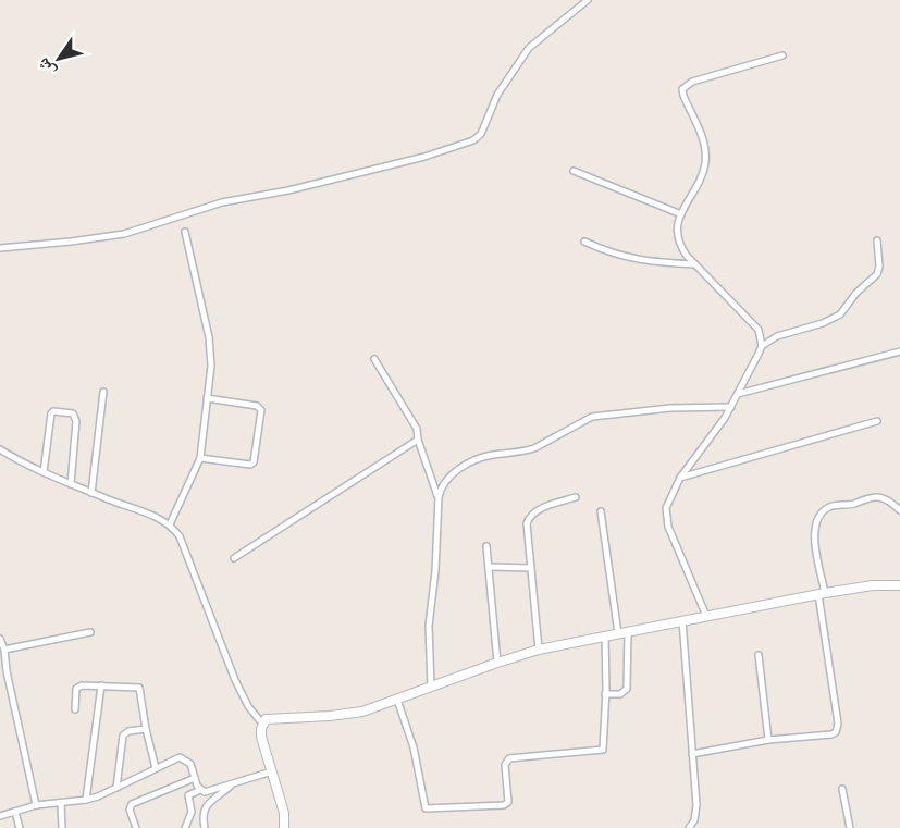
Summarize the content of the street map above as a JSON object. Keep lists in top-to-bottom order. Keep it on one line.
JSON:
{"north":"bottom left"}
